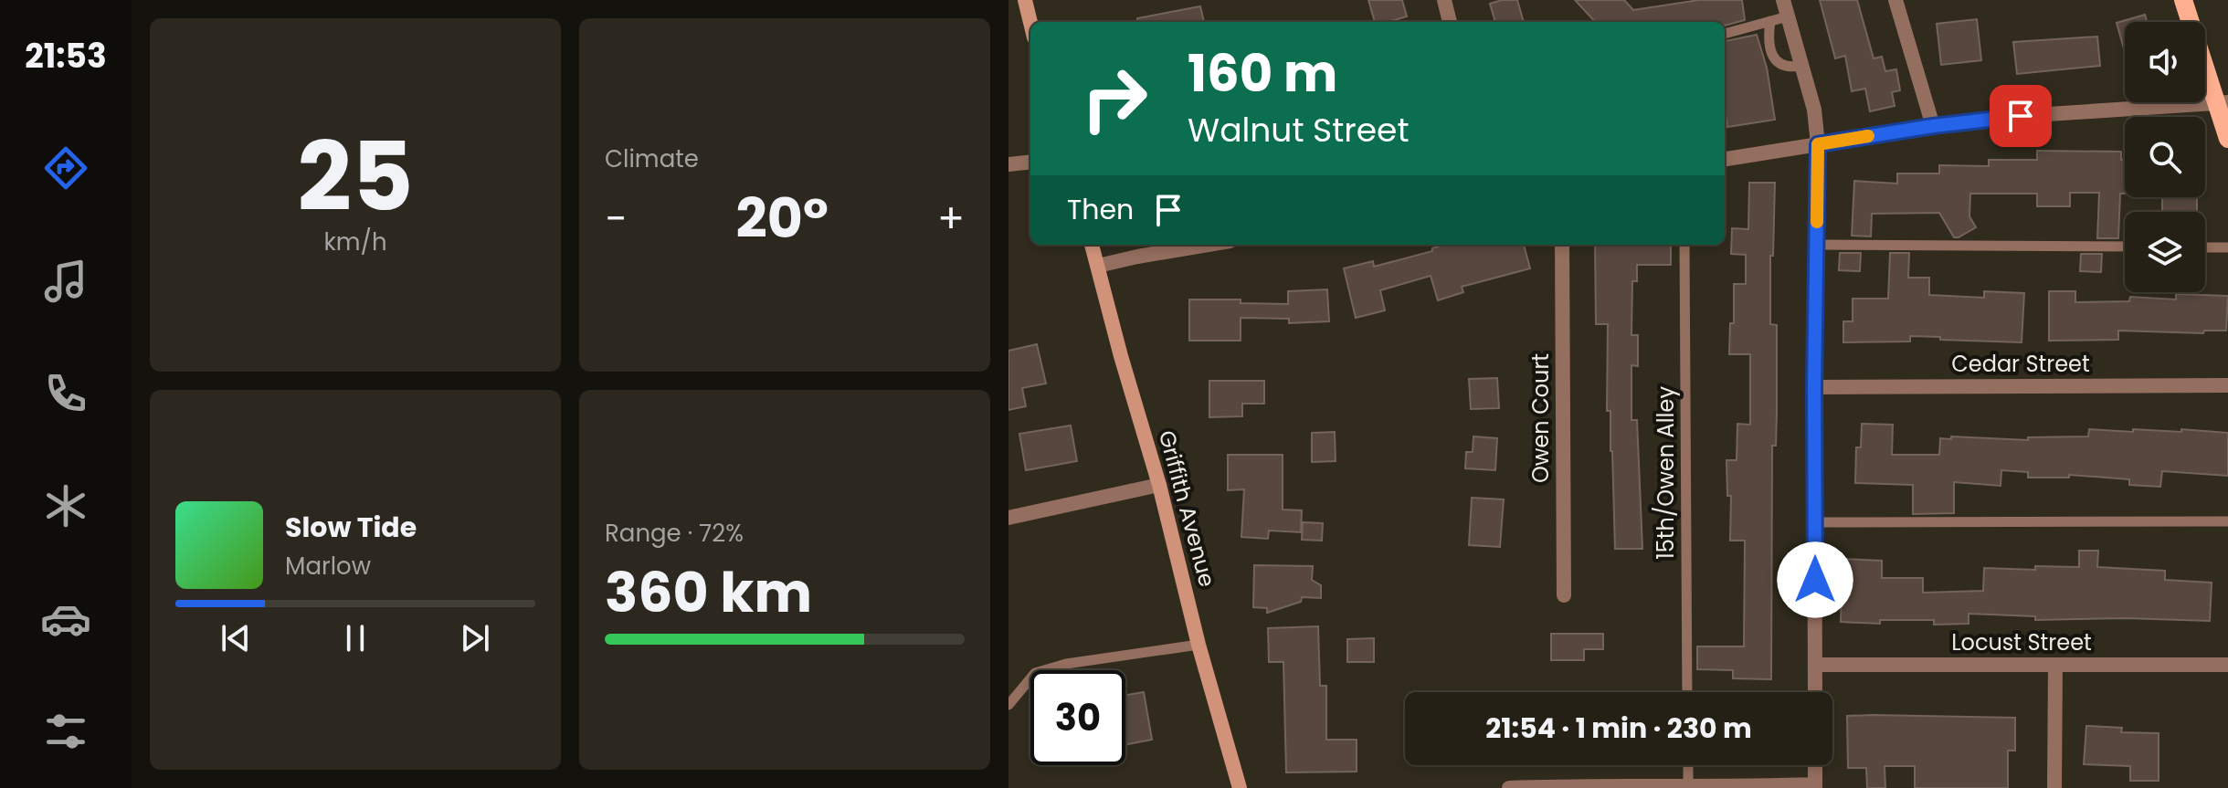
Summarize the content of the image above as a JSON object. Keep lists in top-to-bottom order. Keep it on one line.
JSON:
{"streets":{"street":["Cedar Street","Owen Court","Griffith Avenue","Locust Street"],"lane":["15th/Owen Alley"]},"page":{"tabs":"21:53","tile":[["25","km/h"],"Climate",["Range · 72%","360 km"]],"turn":["160 m","Walnut Street"],"then":"Then","heat":["−","20°","+"],"song":["Slow Tide","Marlow"],"limit":"30","trip":"21:54 · 1 min · 230 m"}}
